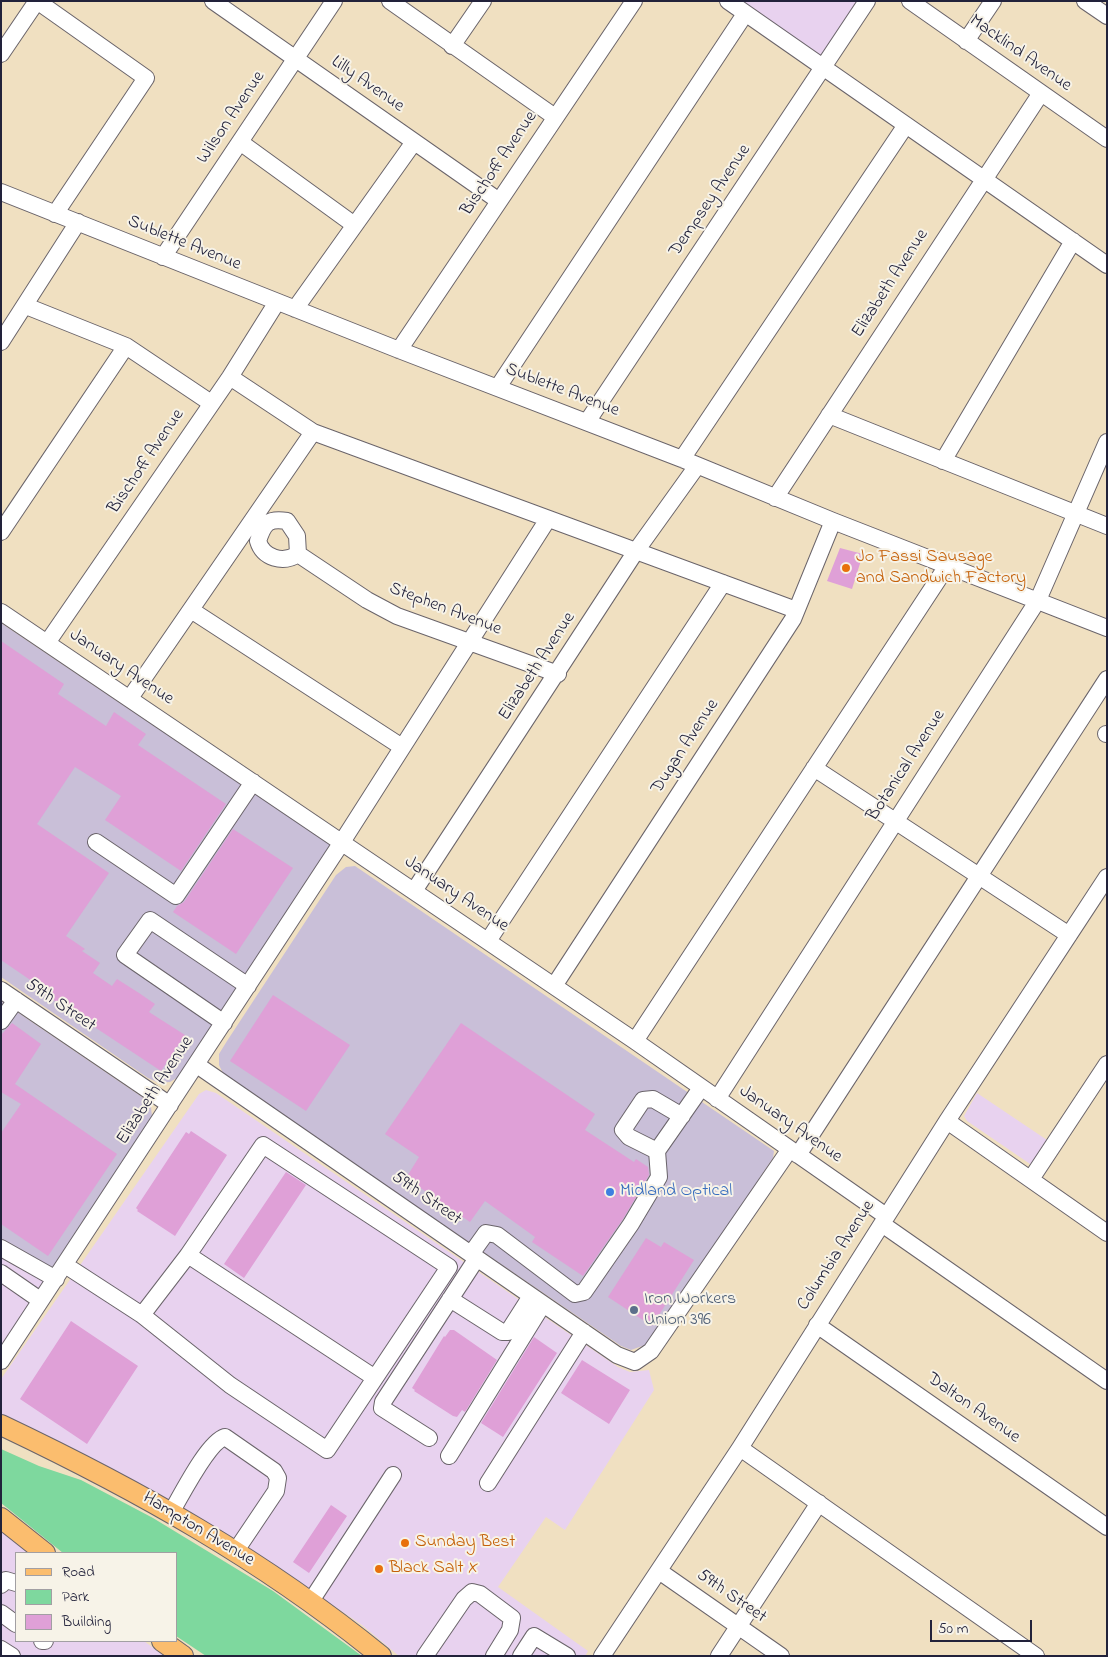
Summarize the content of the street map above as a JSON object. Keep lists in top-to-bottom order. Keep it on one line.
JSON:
{"streets":{"main road":["Hampton Avenue"],"street":["Macklind Avenue","Lilly Avenue","Wilson Avenue","Bischoff Avenue","Dempsey Avenue","Sublette Avenue","Elizabeth Avenue","Stephen Avenue","January Avenue","Dugan Avenue","Botanical Avenue","59th Street","Columbia Avenue","Dalton Avenue"]},"crossings":[["Macklind Avenue","Elizabeth Avenue"],["Lilly Avenue","Wilson Avenue"],["Lilly Avenue","Bischoff Avenue"],["Wilson Avenue","Sublette Avenue"],["Bischoff Avenue","Sublette Avenue"],["Bischoff Avenue","January Avenue"],["Dempsey Avenue","Sublette Avenue"],["Sublette Avenue","Elizabeth Avenue"],["Sublette Avenue","Dugan Avenue"],["Sublette Avenue","Botanical Avenue"],["Elizabeth Avenue","Stephen Avenue"],["Elizabeth Avenue","January Avenue"],["Elizabeth Avenue","59th Street"],["January Avenue","Dugan Avenue"],["January Avenue","Botanical Avenue"],["January Avenue","59th Street"],["January Avenue","Columbia Avenue"],["59th Street","Columbia Avenue"],["Columbia Avenue","Dalton Avenue"]],"places":["Jo Fassi Sausage and Sandwich Factory","Midland Optical","Iron Workers Union 396","Sunday Best","Black Salt X"],"legend":["Road","Park","Building"],"scale_bar":"50 m"}
